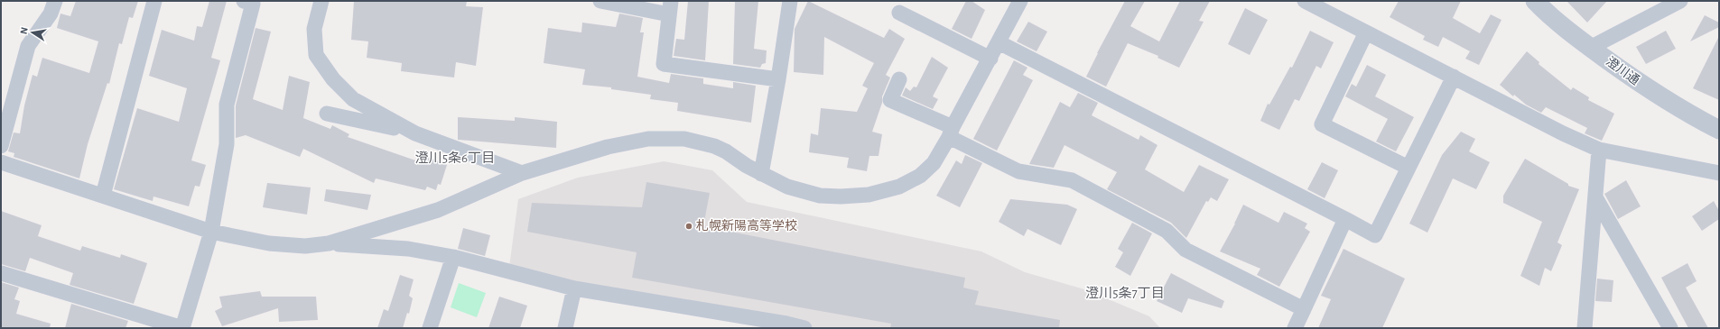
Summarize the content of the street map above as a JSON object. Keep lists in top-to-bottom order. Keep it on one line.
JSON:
{"streets":{"street":["澄川通"]},"districts":["澄川5条6丁目","澄川5条7丁目"],"places":["札幌新陽高等学校"],"north":"left"}
